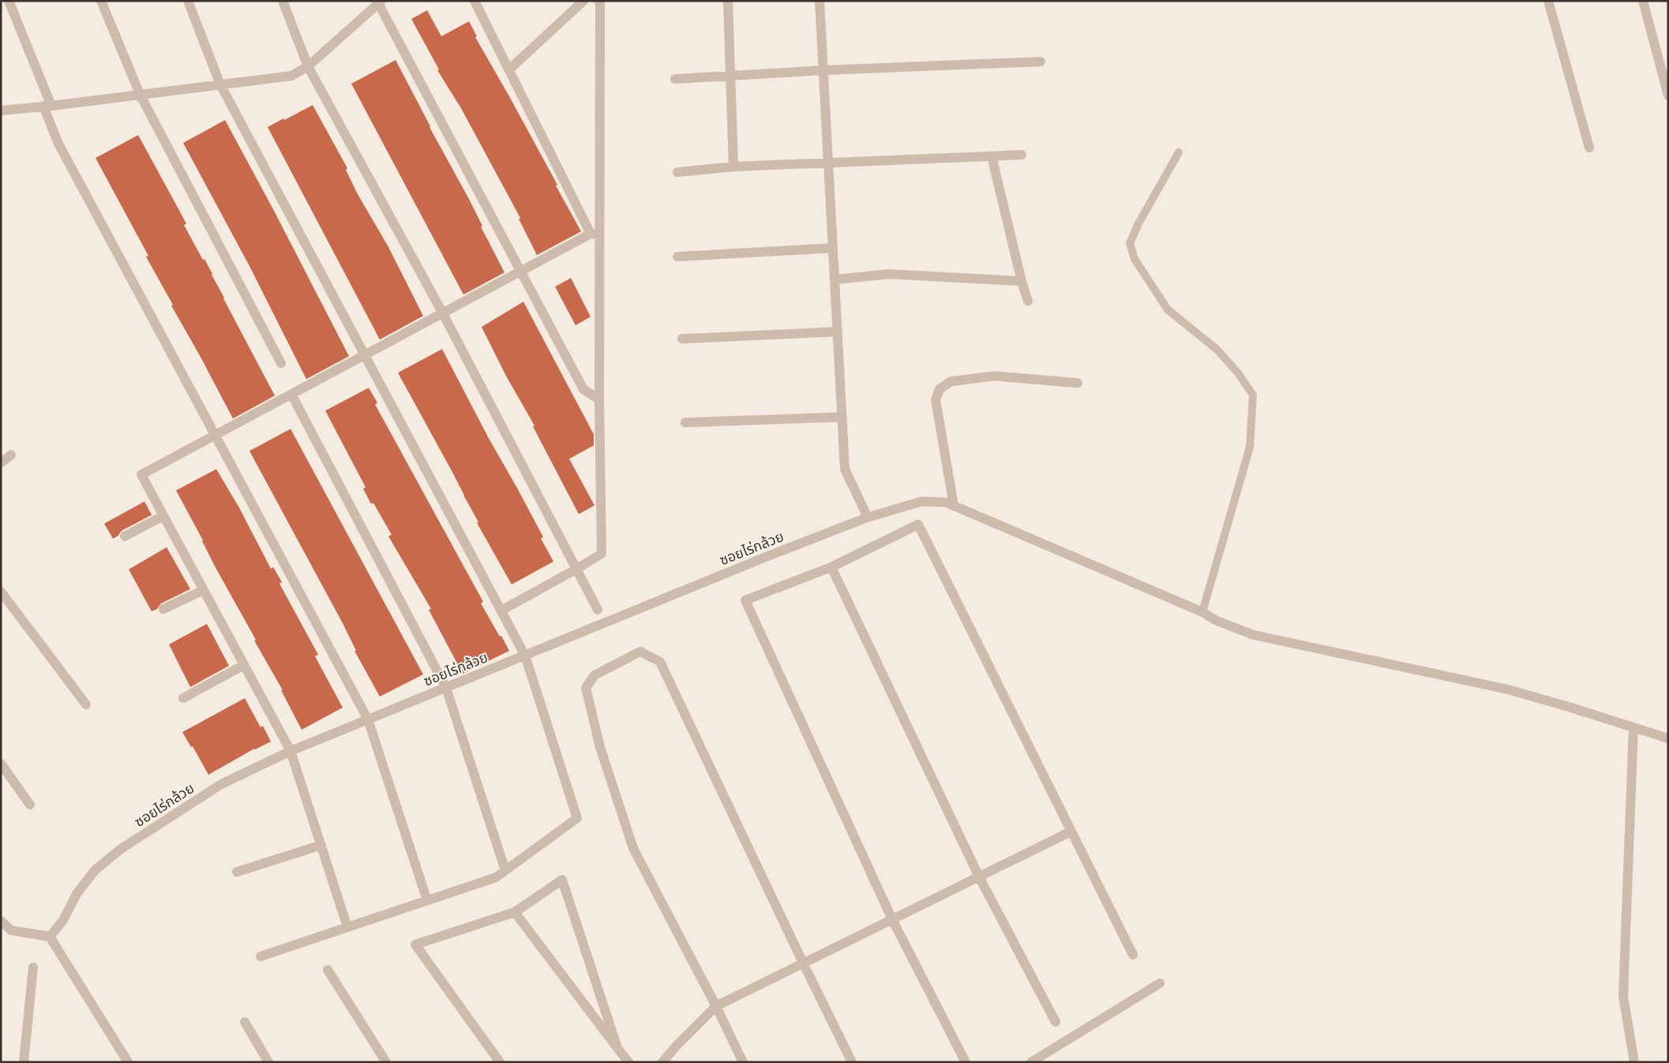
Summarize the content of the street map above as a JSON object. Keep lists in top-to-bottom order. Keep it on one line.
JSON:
{"streets":{"street":["ซอยไร่กล้วย"]}}
